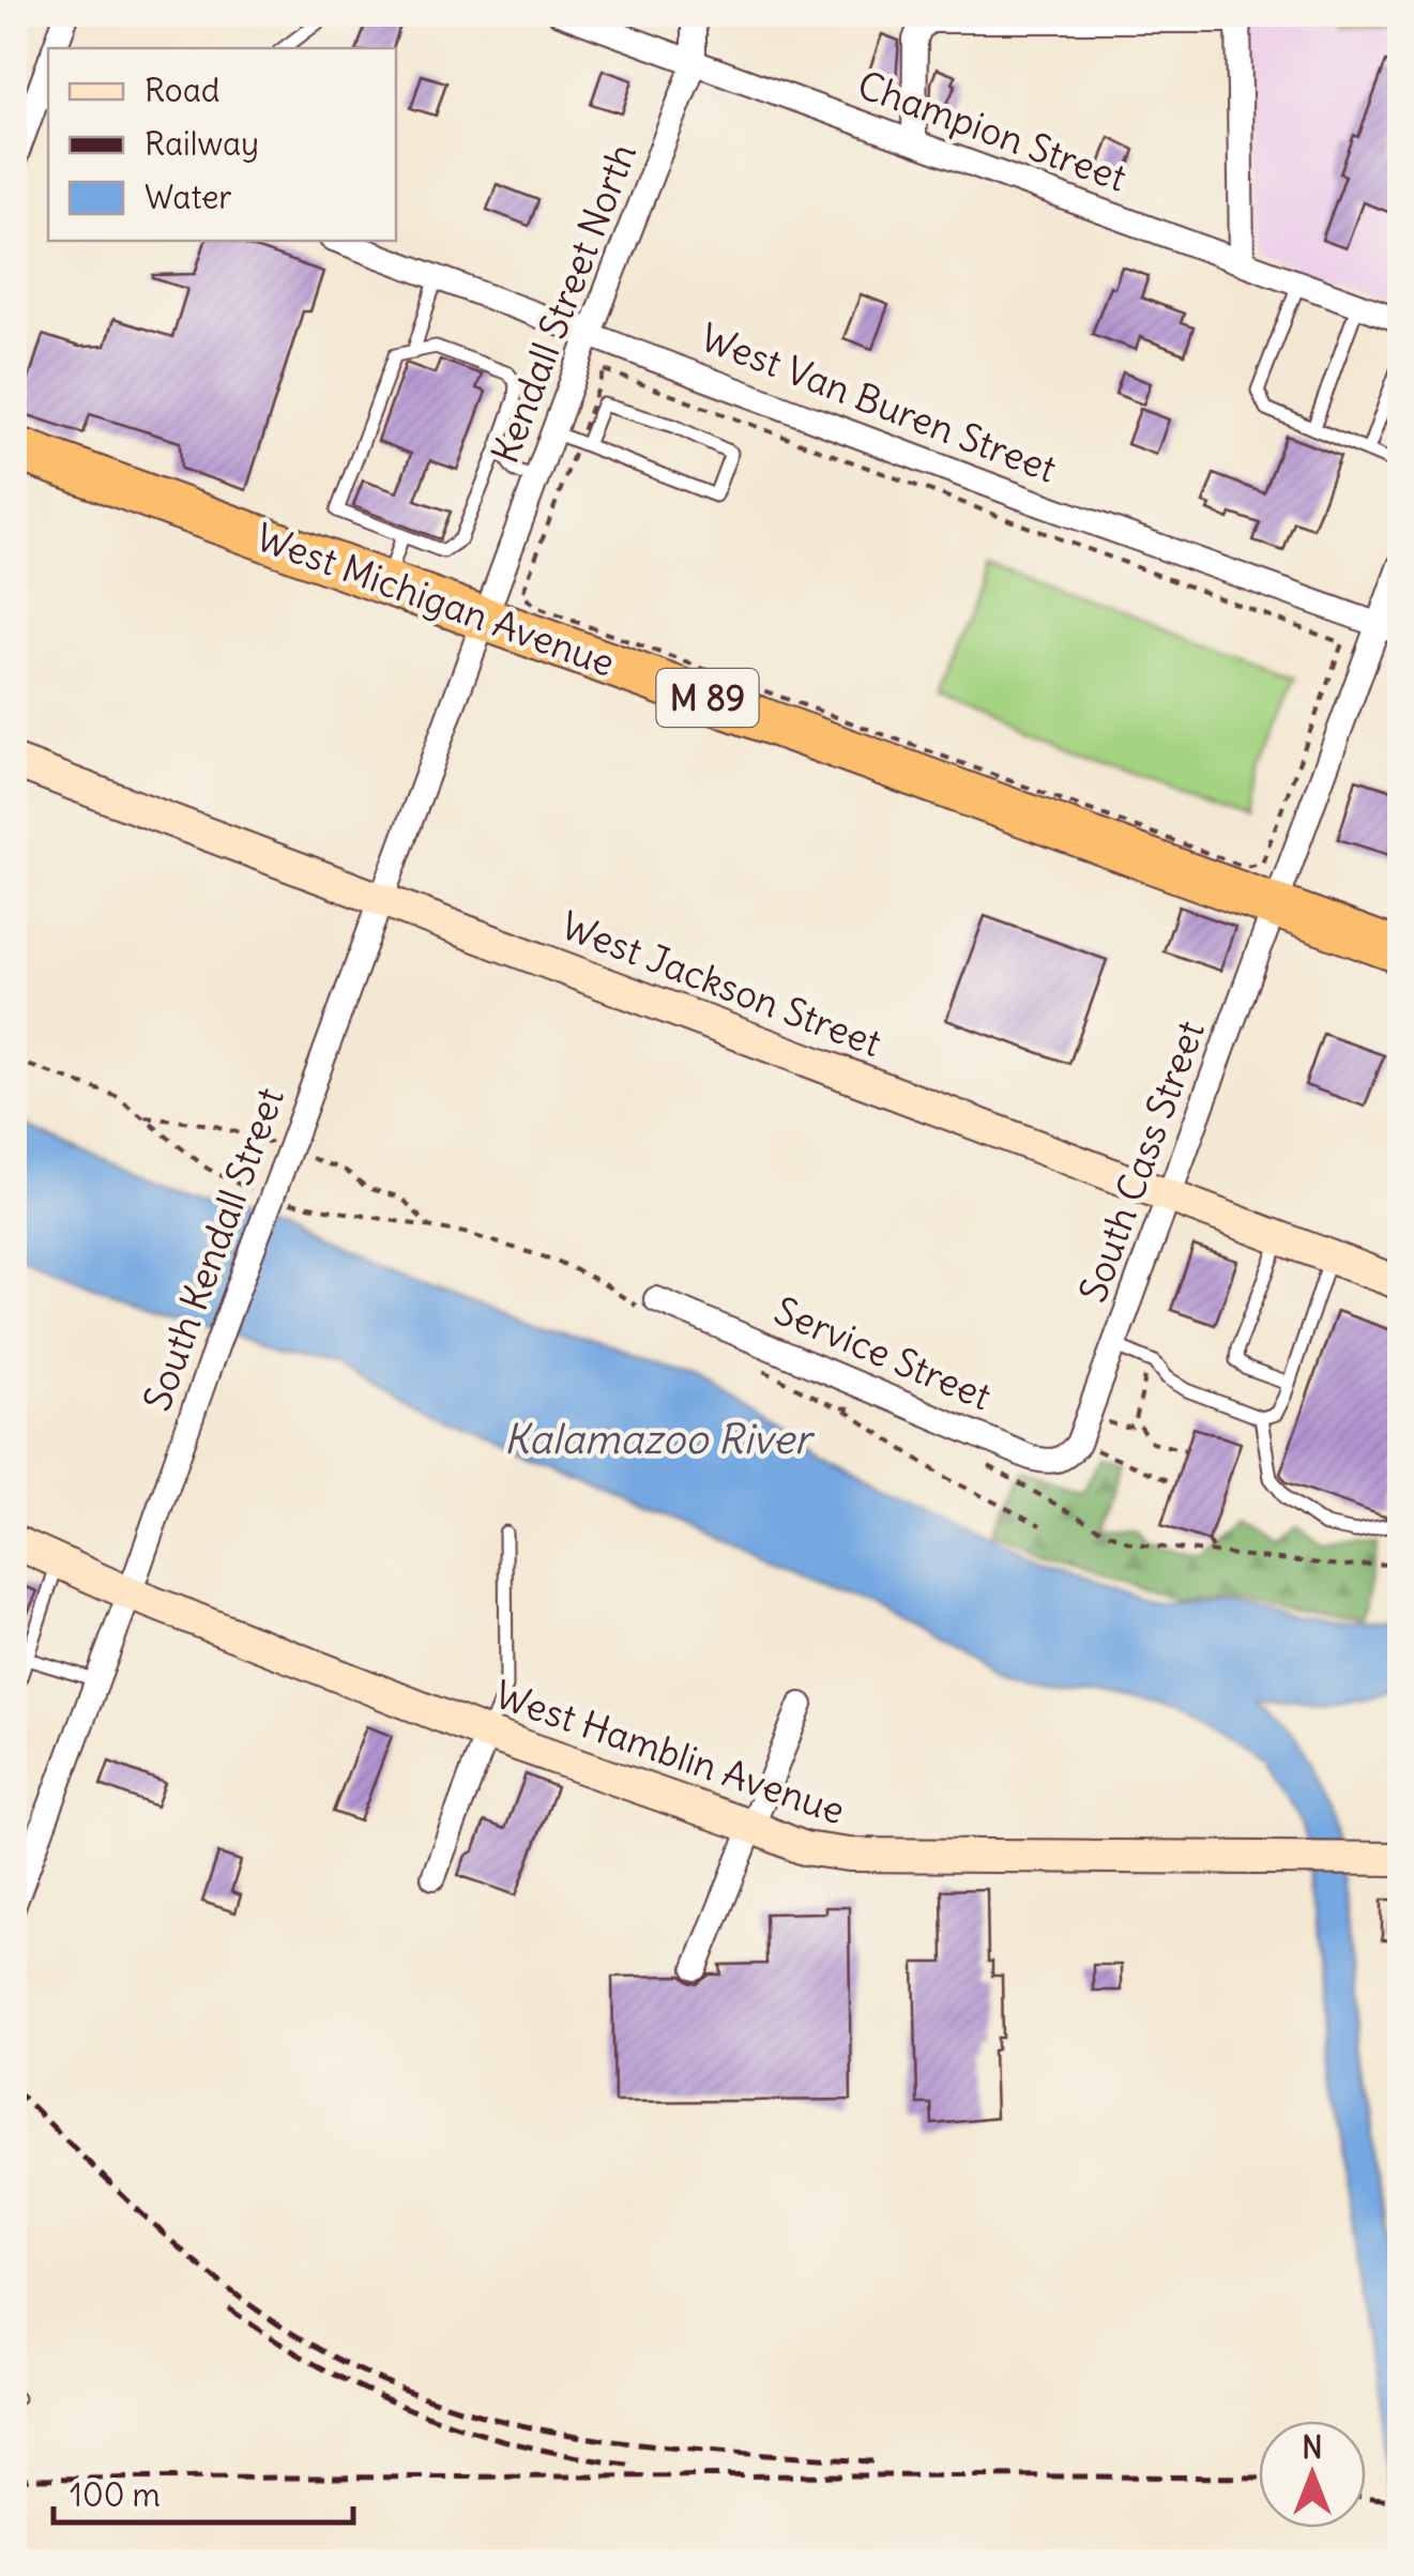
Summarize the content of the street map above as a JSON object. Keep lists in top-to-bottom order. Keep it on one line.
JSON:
{"streets":{"highway":["West Michigan Avenue","M 89"],"street":["Champion Street","Kendall Street North","West Van Buren Street","West Jackson Street","South Cass Street","South Kendall Street","Service Street","West Hamblin Avenue"]},"crossings":[["Champion Street","Kendall Street North"],["Kendall Street North","West Van Buren Street"],["Kendall Street North","West Michigan Avenue"],["Kendall Street North","South Kendall Street"],["West Van Buren Street","South Cass Street"],["West Michigan Avenue","South Cass Street"],["West Michigan Avenue","South Kendall Street"],["West Jackson Street","South Cass Street"],["West Jackson Street","South Kendall Street"],["South Cass Street","Service Street"],["South Kendall Street","West Hamblin Avenue"]],"water":["Kalamazoo River"],"legend":["Road","Railway","Water"],"scale_bar":"100 m","north":"top"}
